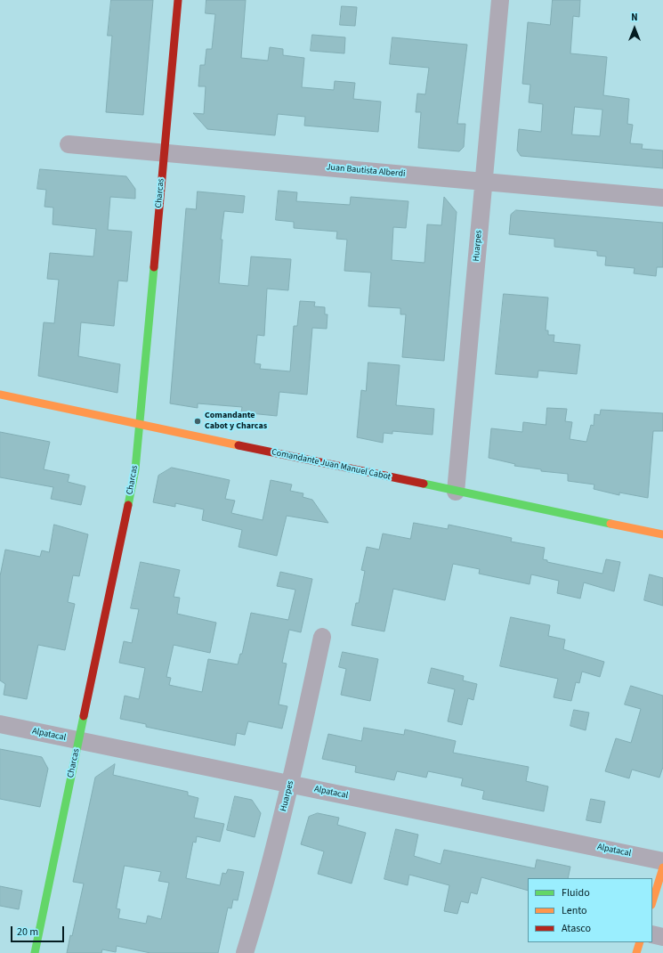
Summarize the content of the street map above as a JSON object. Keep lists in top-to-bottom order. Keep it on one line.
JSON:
{"streets":{"street":["Juan Bautista Alberdi","Charcas","Huarpes","Comandante Juan Manuel Cabot","Alpatacal"]},"crossings":[["Juan Bautista Alberdi","Charcas"],["Juan Bautista Alberdi","Huarpes"],["Charcas","Comandante Juan Manuel Cabot"],["Charcas","Alpatacal"],["Huarpes","Comandante Juan Manuel Cabot"],["Huarpes","Alpatacal"]],"places":["Comandante Cabot y Charcas"],"legend":["Fluido","Lento","Atasco"],"scale_bar":"20 m","north":"top"}
